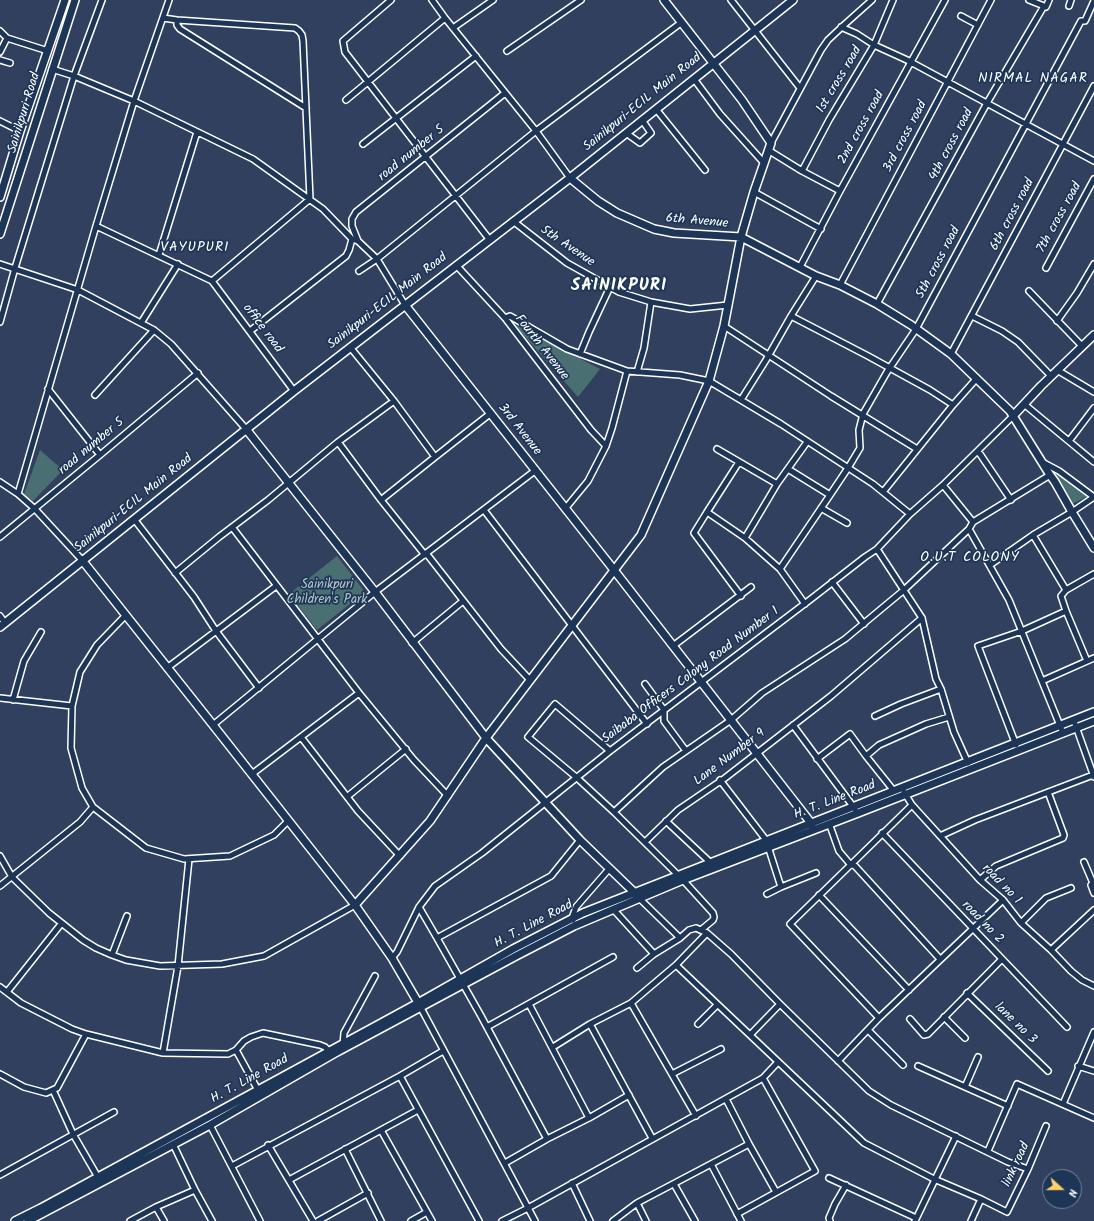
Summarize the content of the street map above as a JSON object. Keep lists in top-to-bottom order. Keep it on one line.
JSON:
{"streets":{"street":["1st cross road","Sainikpuri-ECIL Main Road","Sainikpuri Road","2nd cross road","3rd cross road","4th cross road","road number 5","6th cross road","7th cross road","6th Avenue","5th Avenue","5th cross road","office road","Fourth Avenue","3rd Avenue","Saibaba Officers Colony Road Number 1","Lane Number 9","H. T. Line Road","road no 1","road no 2","lane no 3","link road"]},"crossings":[["Sainikpuri-ECIL Main Road","6th Avenue"],["Sainikpuri-ECIL Main Road","5th Avenue"],["Sainikpuri-ECIL Main Road","office road"],["Sainikpuri-ECIL Main Road","Fourth Avenue"],["Sainikpuri-ECIL Main Road","3rd Avenue"],["3rd Avenue","Saibaba Officers Colony Road Number 1"],["3rd Avenue","Lane Number 9"],["3rd Avenue","H. T. Line Road"],["H. T. Line Road","road no 1"]],"districts":["NIRMAL NAGAR","VAYUPURI","SAINIKPURI","O.U.T COLONY"],"parks":["Sainikpuri Children's Park"],"north":"right"}
